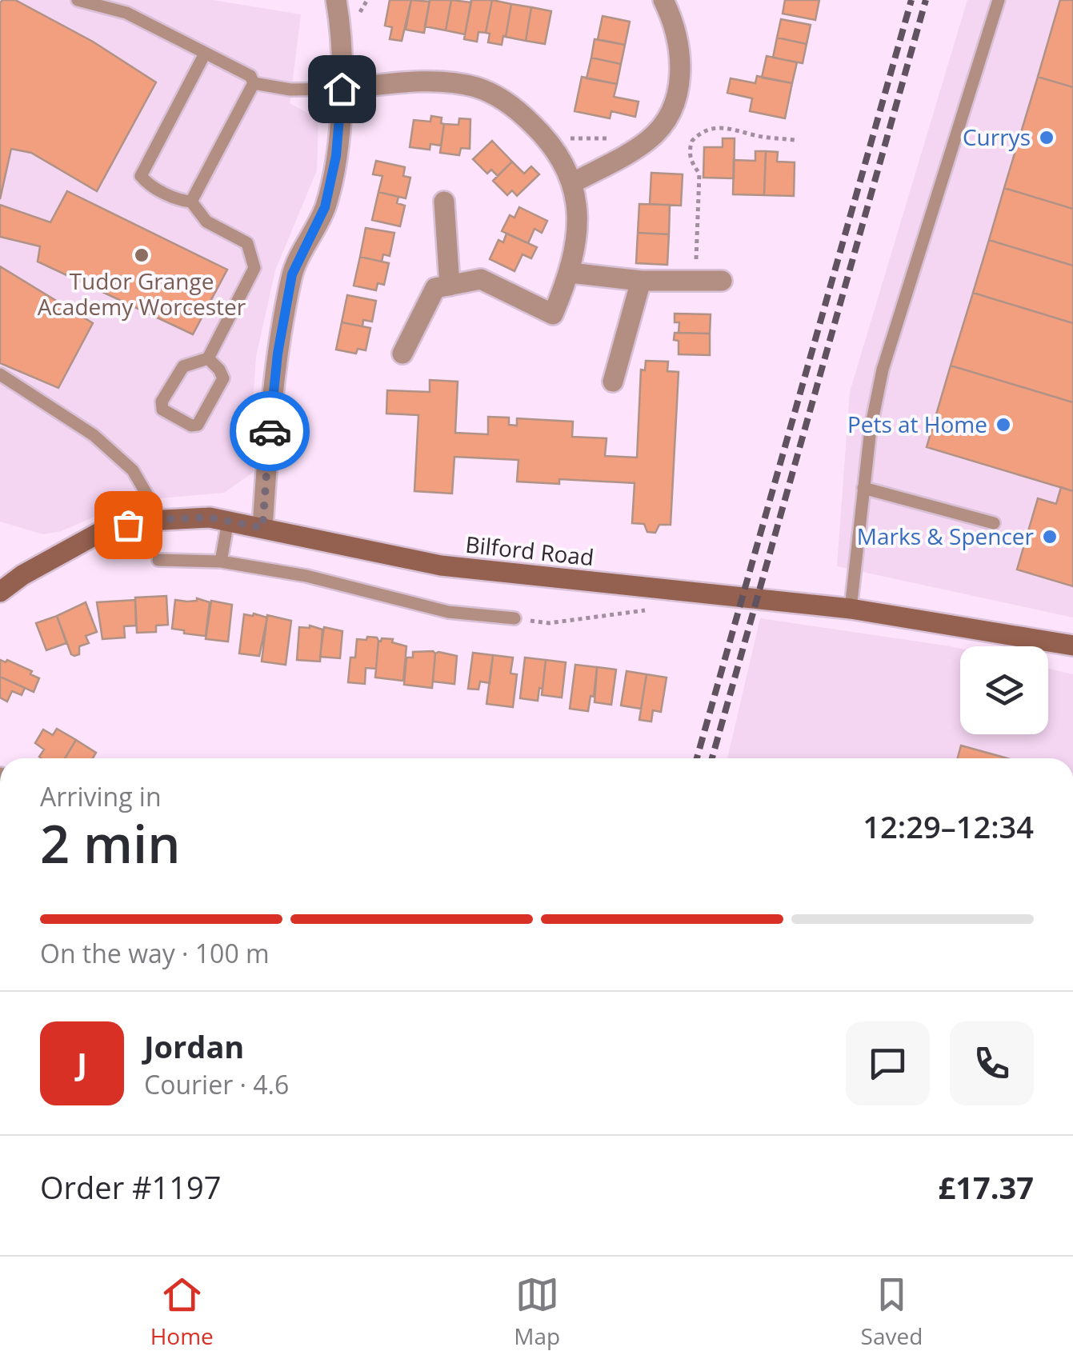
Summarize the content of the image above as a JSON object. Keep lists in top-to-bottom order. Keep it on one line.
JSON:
{"streets":{"street":["Bilford Road"]},"places":["Currys","Tudor Grange Academy Worcester","Pets at Home","Marks & Spencer"],"page":{"heading":["2 min","Arriving in","12:29–12:34"],"panel":["Jordan","Courier · 4.6","Order #1197","£17.37"],"bar":"On the way · 100 m","round":"J","tabs":["Home","Map","Saved"]}}
